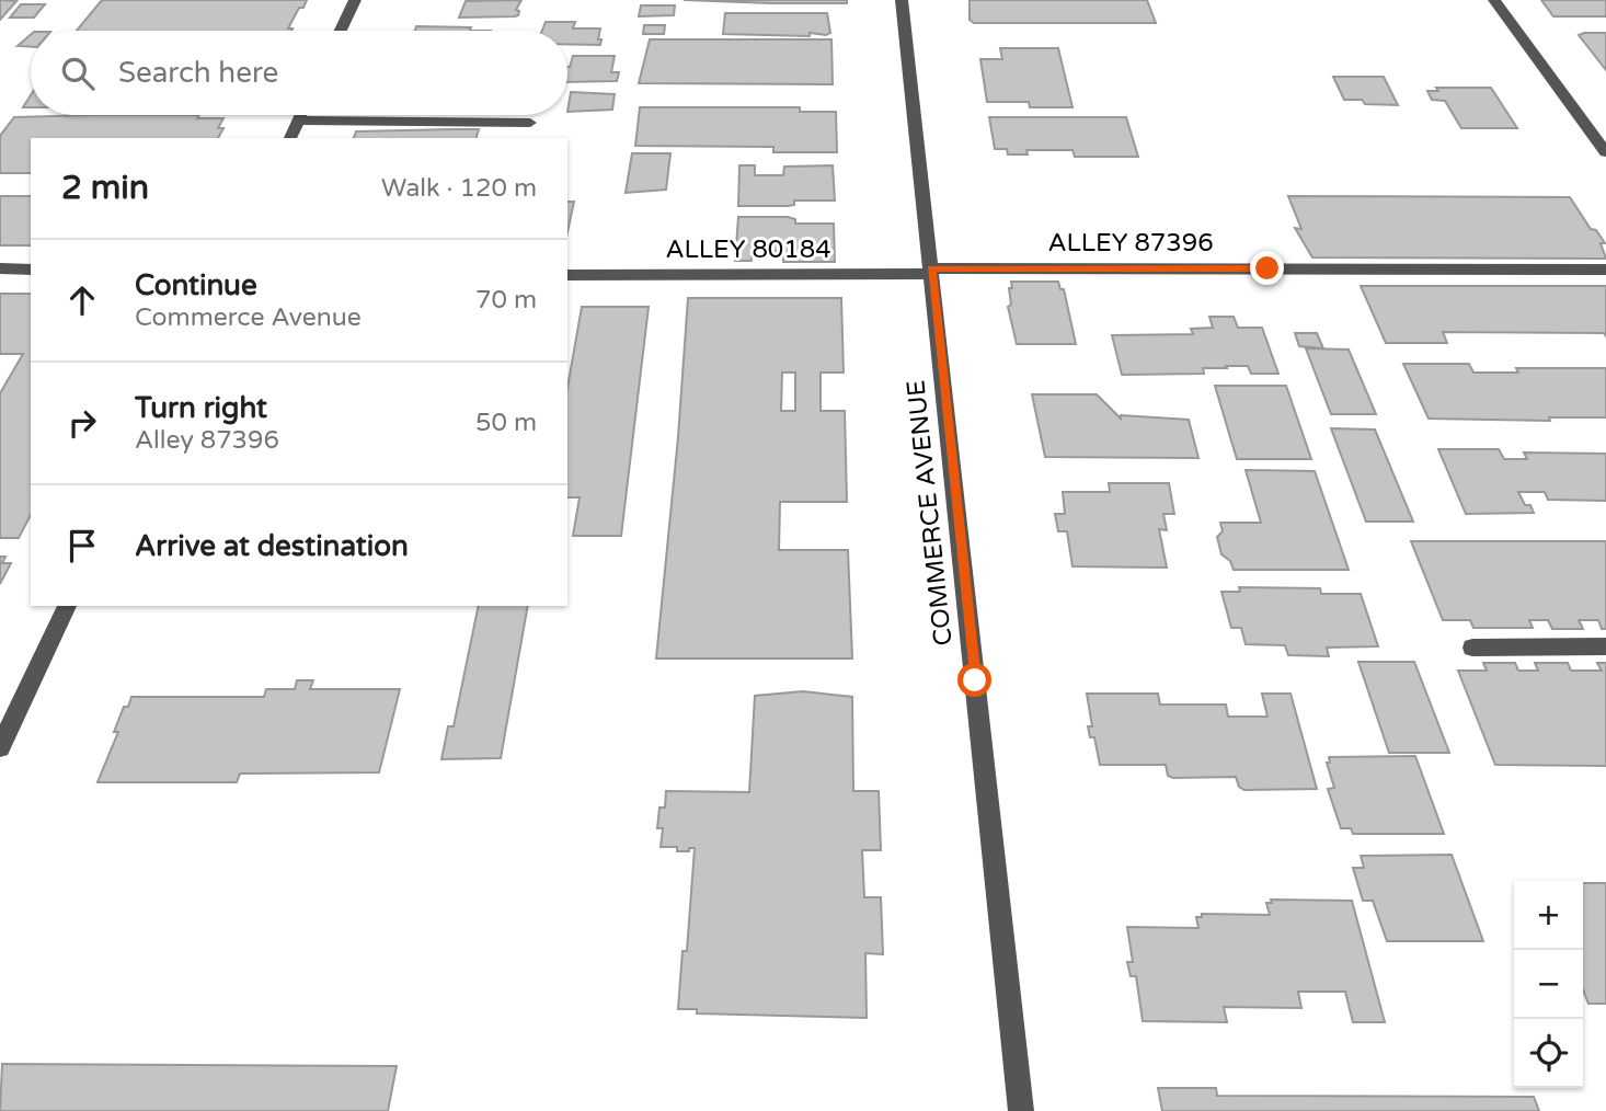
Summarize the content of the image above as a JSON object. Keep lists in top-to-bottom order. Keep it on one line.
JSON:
{"streets":{"street":["ALLEY 87396","ALLEY 80184","COMMERCE AVENUE"]},"crossings":[["ALLEY 87396","ALLEY 80184"],["ALLEY 87396","COMMERCE AVENUE"],["ALLEY 80184","COMMERCE AVENUE"]],"page":{"search":"Search here","heading":["2 min","Walk · 120 m"],"list":[["Continue","Commerce Avenue","70 m"],["Turn right","Alley 87396","50 m"],"Arrive at destination"],"map_buttons":["+","−"]}}
